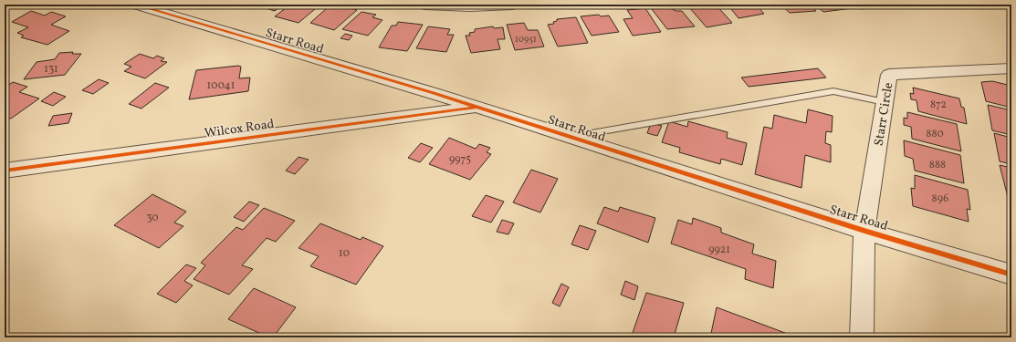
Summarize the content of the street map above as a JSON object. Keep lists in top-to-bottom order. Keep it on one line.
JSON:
{"streets":{"street":["Starr Road","Starr Circle","Wilcox Road"]},"crossings":[["Starr Road","Starr Circle"],["Starr Road","Wilcox Road"]],"house_numbers":["10951","131","10041","872","880","9975","888","896","30","9921","10"]}
